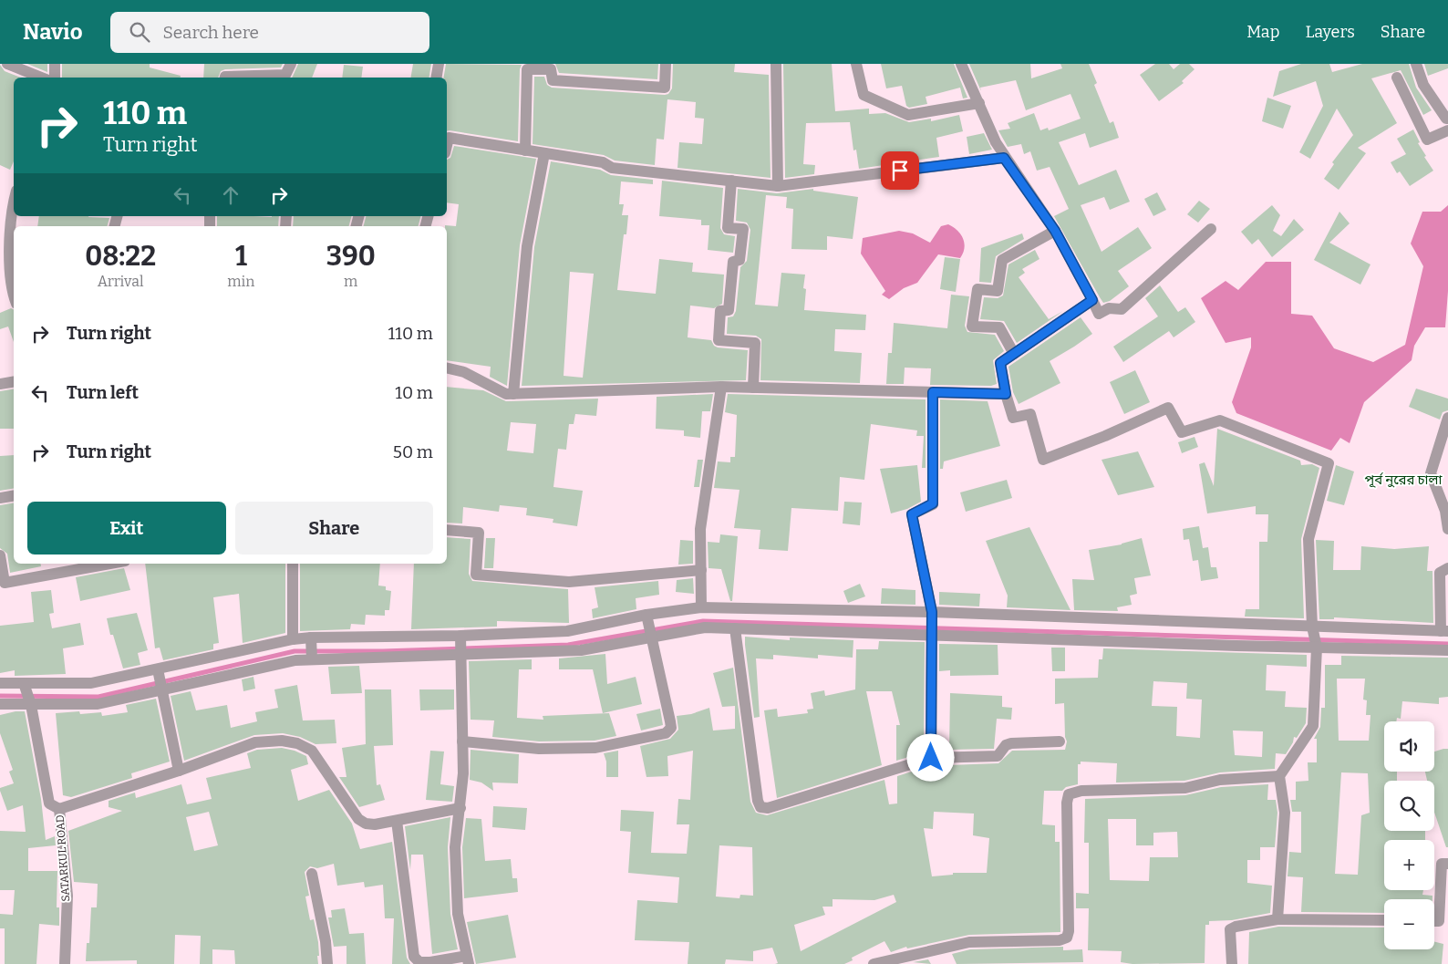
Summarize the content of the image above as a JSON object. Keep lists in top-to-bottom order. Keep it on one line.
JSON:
{"streets":{"street":["SATARKUL ROAD"]},"districts":["পূর্ব নুরের চালা"],"page":{"header":"Navio","search":"Search here","nav":["Map","Layers","Share"],"turn":["110 m","Turn right"],"eta":["08:22","Arrival","1","min","390","m"],"list":[{"name":"Turn right","value":"110 m"},{"name":"Turn left","value":"10 m"},{"name":"Turn right","value":"50 m"}],"buttons":["Exit","Share"],"map_buttons":["+","−"]}}
